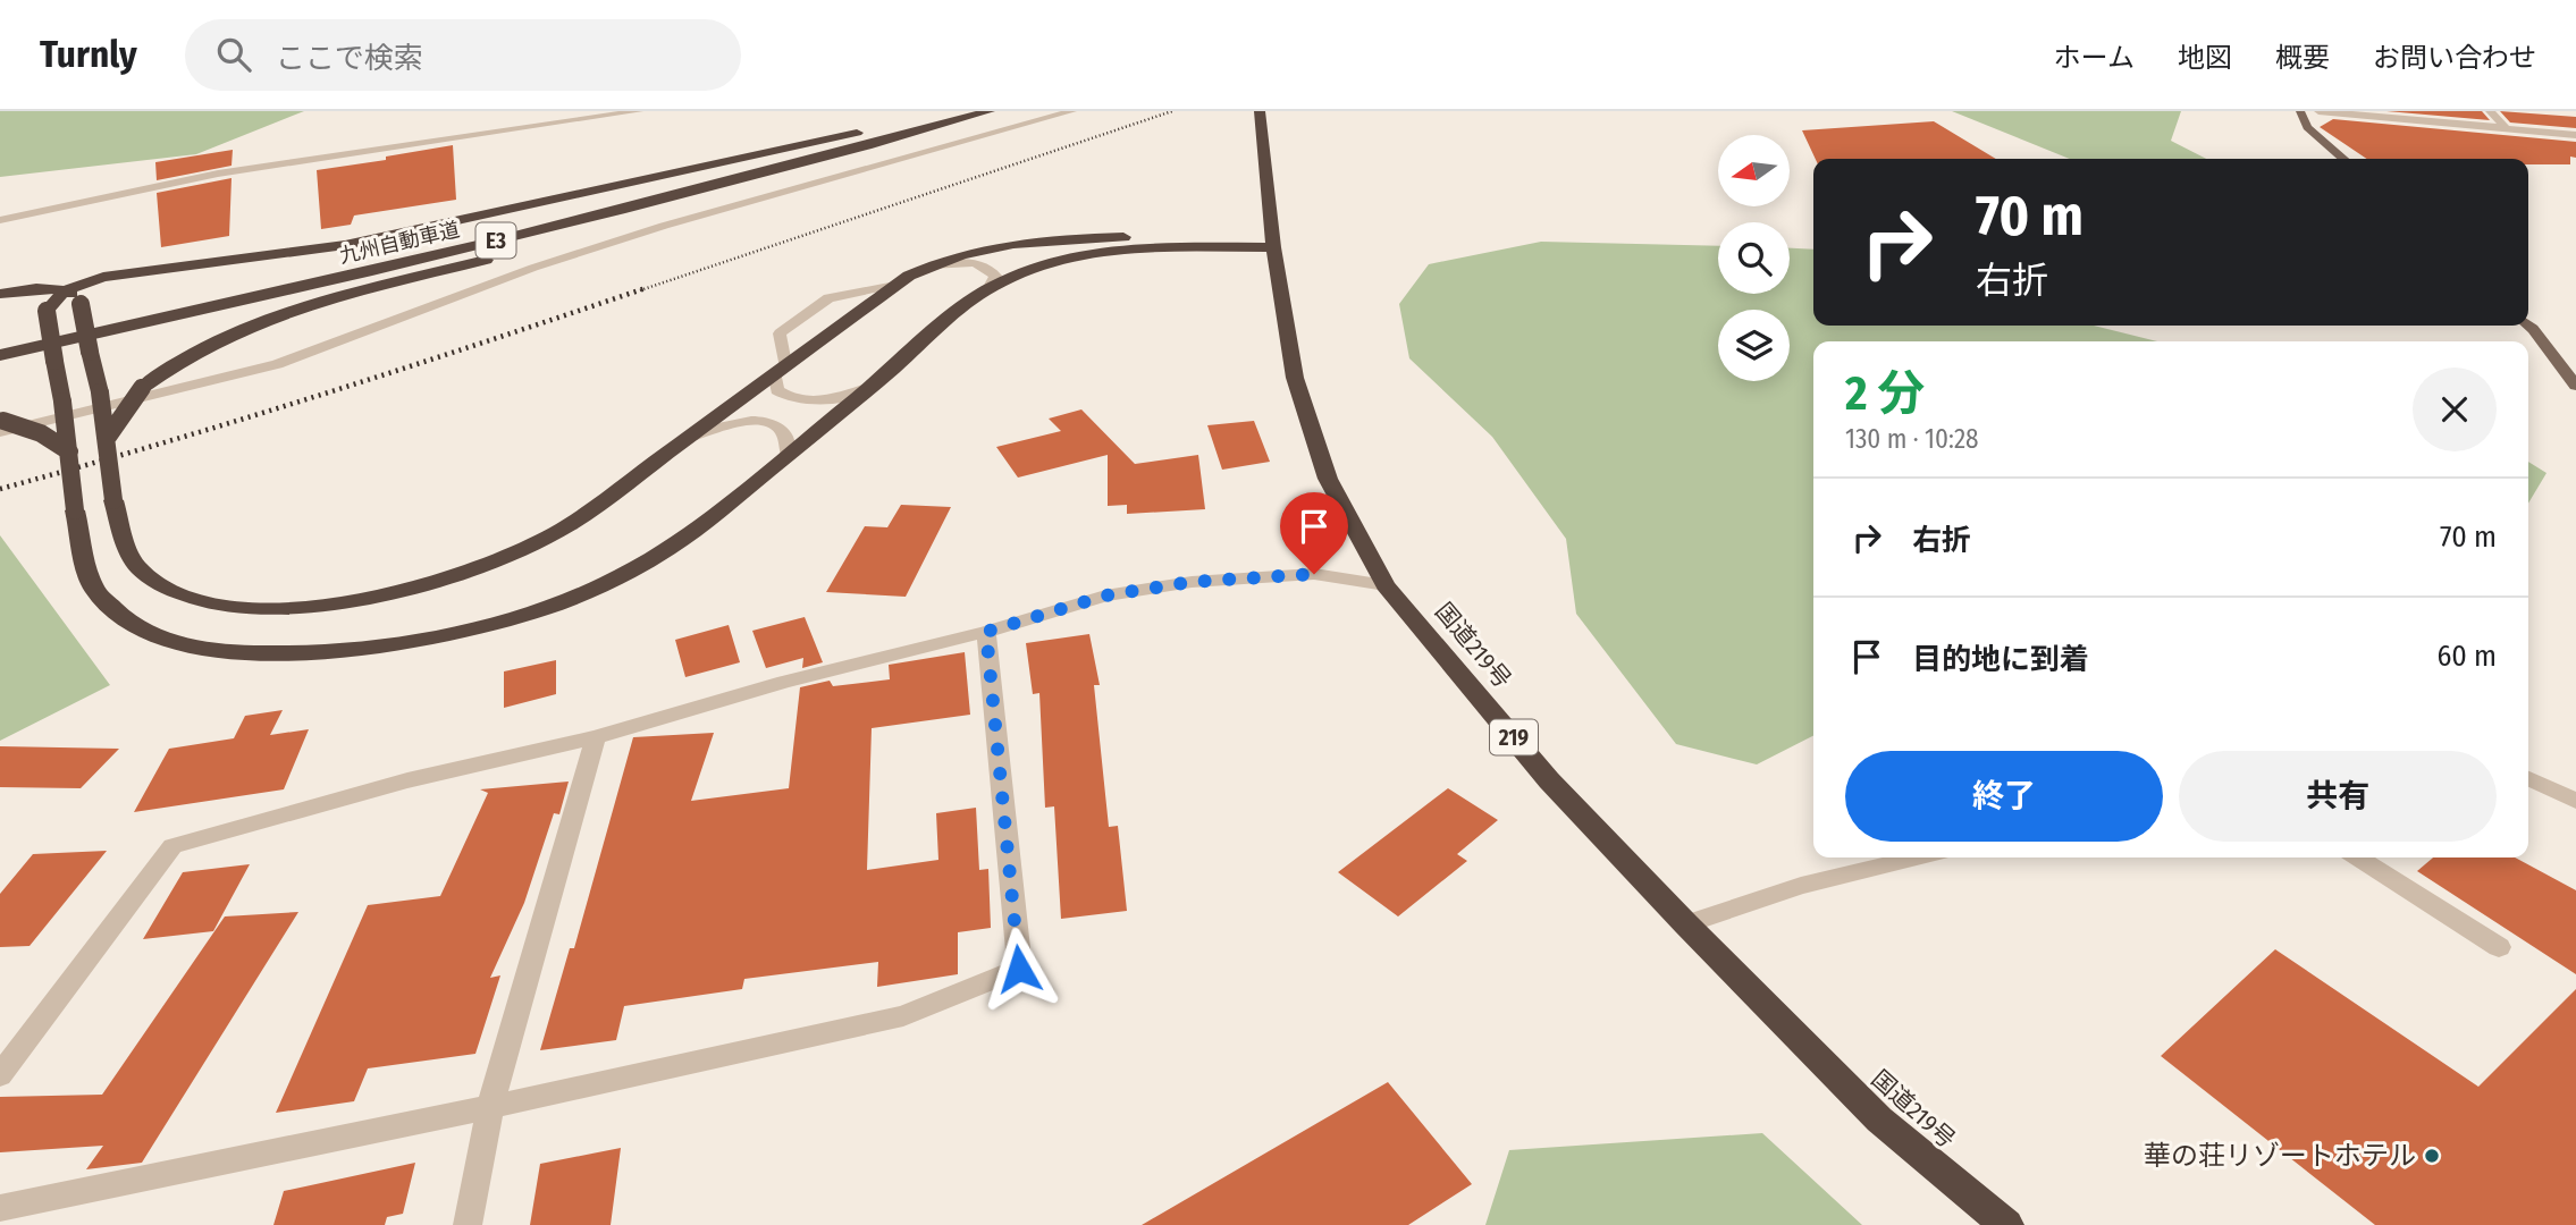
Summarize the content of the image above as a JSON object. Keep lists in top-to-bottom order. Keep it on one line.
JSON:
{"streets":{"highway":["E3","九州自動車道","国道219号","219"]},"places":["華の荘リゾートホテル"],"north":"left","page":{"header":"Turnly","search":"ここで検索","nav":["ホーム","地図","概要","お問い合わせ"],"turn":["70 m","右折"],"heading":["2 分","130 m · 10:28"],"list":[{"name":"右折","value":"70 m"},{"name":"目的地に到着","value":"60 m"}],"buttons":["終了","共有"]}}
